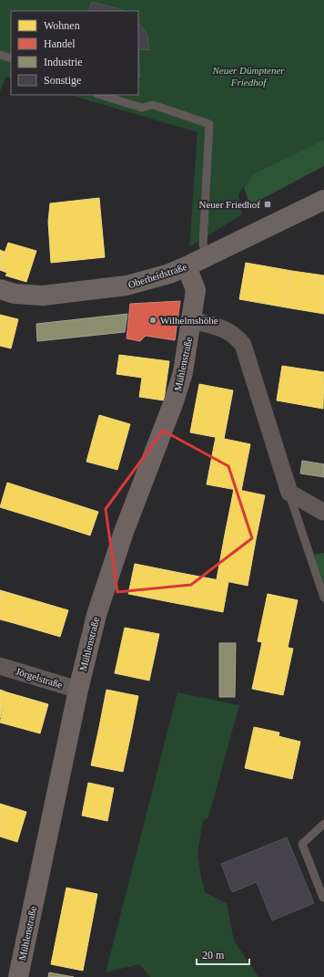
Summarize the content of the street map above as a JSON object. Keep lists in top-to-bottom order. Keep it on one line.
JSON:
{"streets":{"street":["Oberheidstraße","Mühlenstraße","Jörgelstraße"]},"crossings":[["Oberheidstraße","Mühlenstraße"],["Mühlenstraße","Jörgelstraße"]],"parks":["Neuer Dümptener Friedhof"],"places":{"transit":["Neuer Friedhof"],"other":["Wilhelmshöhe"]},"legend":["Wohnen","Handel","Industrie","Sonstige"],"scale_bar":"20 m"}
